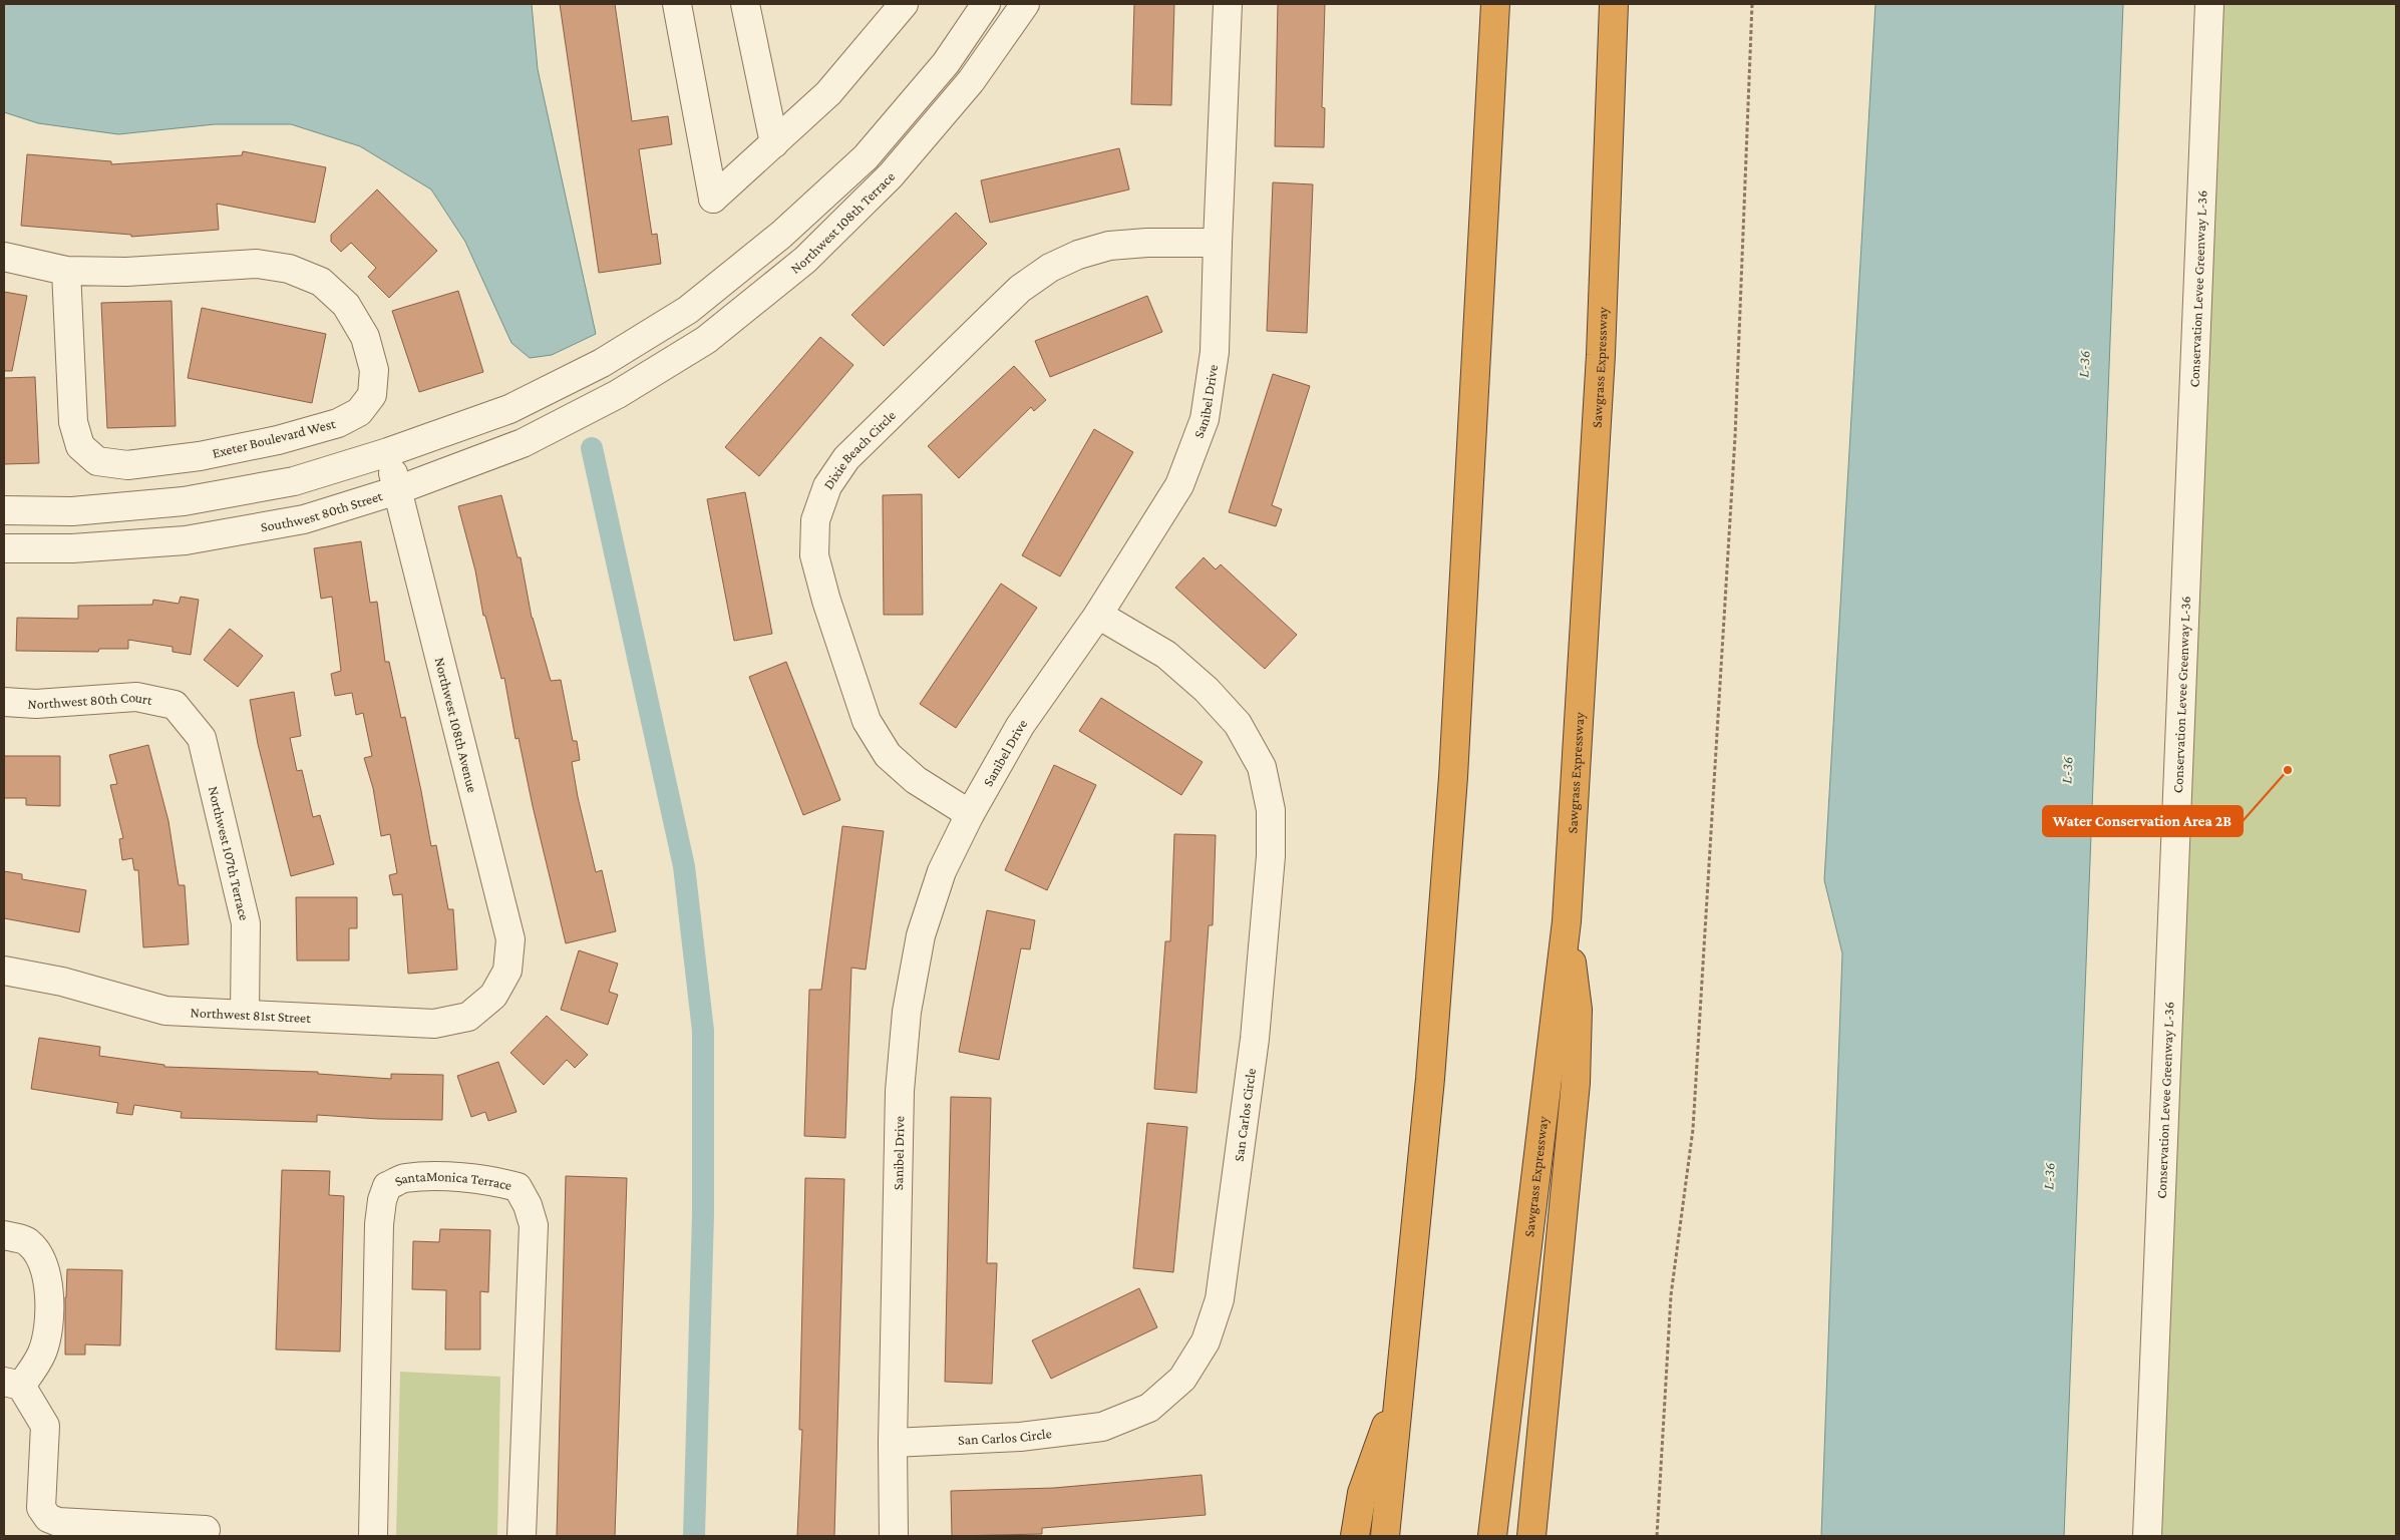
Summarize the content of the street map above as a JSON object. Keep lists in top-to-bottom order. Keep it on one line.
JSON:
{"streets":{"highway":["Sawgrass Expressway"],"street":["Northwest 108th Terrace","Conservation Levee Greenway L-36","Sanibel Drive","Exeter Boulevard West","Dixie Beach Circle","Southwest 80th Street","Northwest 80th Court","Northwest 108th Avenue","Northwest 107th Terrace","Northwest 81st Street","San Carlos Circle","SantaMonica Terrace"]},"crossings":[["Northwest 108th Terrace","Southwest 80th Street"],["Northwest 108th Terrace","Northwest 108th Avenue"],["Sanibel Drive","Dixie Beach Circle"],["Sanibel Drive","San Carlos Circle"],["Southwest 80th Street","Northwest 108th Avenue"],["Northwest 80th Court","Northwest 107th Terrace"],["Northwest 108th Avenue","Northwest 81st Street"],["Northwest 107th Terrace","Northwest 81st Street"]],"water":["L-36"],"places":["Water Conservation Area 2B"]}
